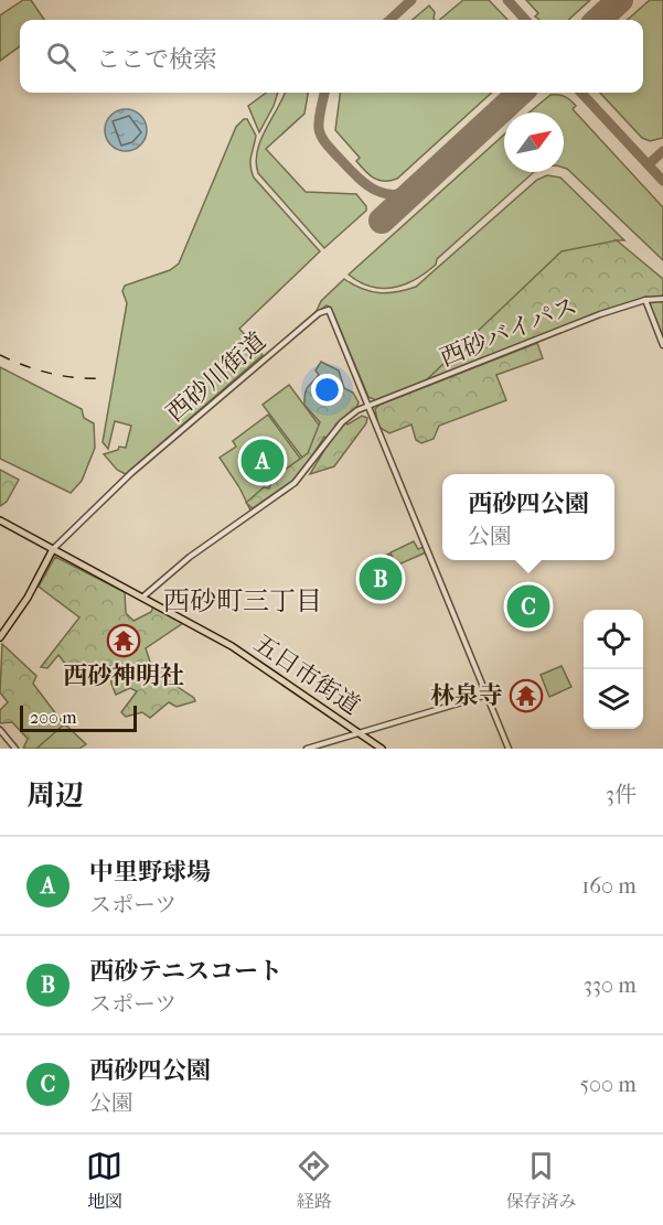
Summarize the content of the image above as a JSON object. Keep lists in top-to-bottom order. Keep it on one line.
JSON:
{"streets":{"main road":["五日市街道"],"street":["西砂バイパス","西砂川街道"]},"crossings":[["西砂バイパス","西砂川街道"],["西砂バイパス","五日市街道"],["西砂川街道","五日市街道"]],"districts":["西砂町三丁目"],"places":{"temple":["西砂神明社","林泉寺"]},"scale_bar":"200 m","north":"top right","page":{"search":"ここで検索","pins":["A","B","C"],"popup":["西砂四公園","公園"],"scale":"200 m","heading":["周辺","3件"],"list":[{"mark":"A","name":"中里野球場","note":"スポーツ","value":"160 m"},{"mark":"B","name":"西砂テニスコート","note":"スポーツ","value":"330 m"},{"mark":"C","name":"西砂四公園","note":"公園","value":"500 m"}],"nav":["地図","経路","保存済み"]}}
